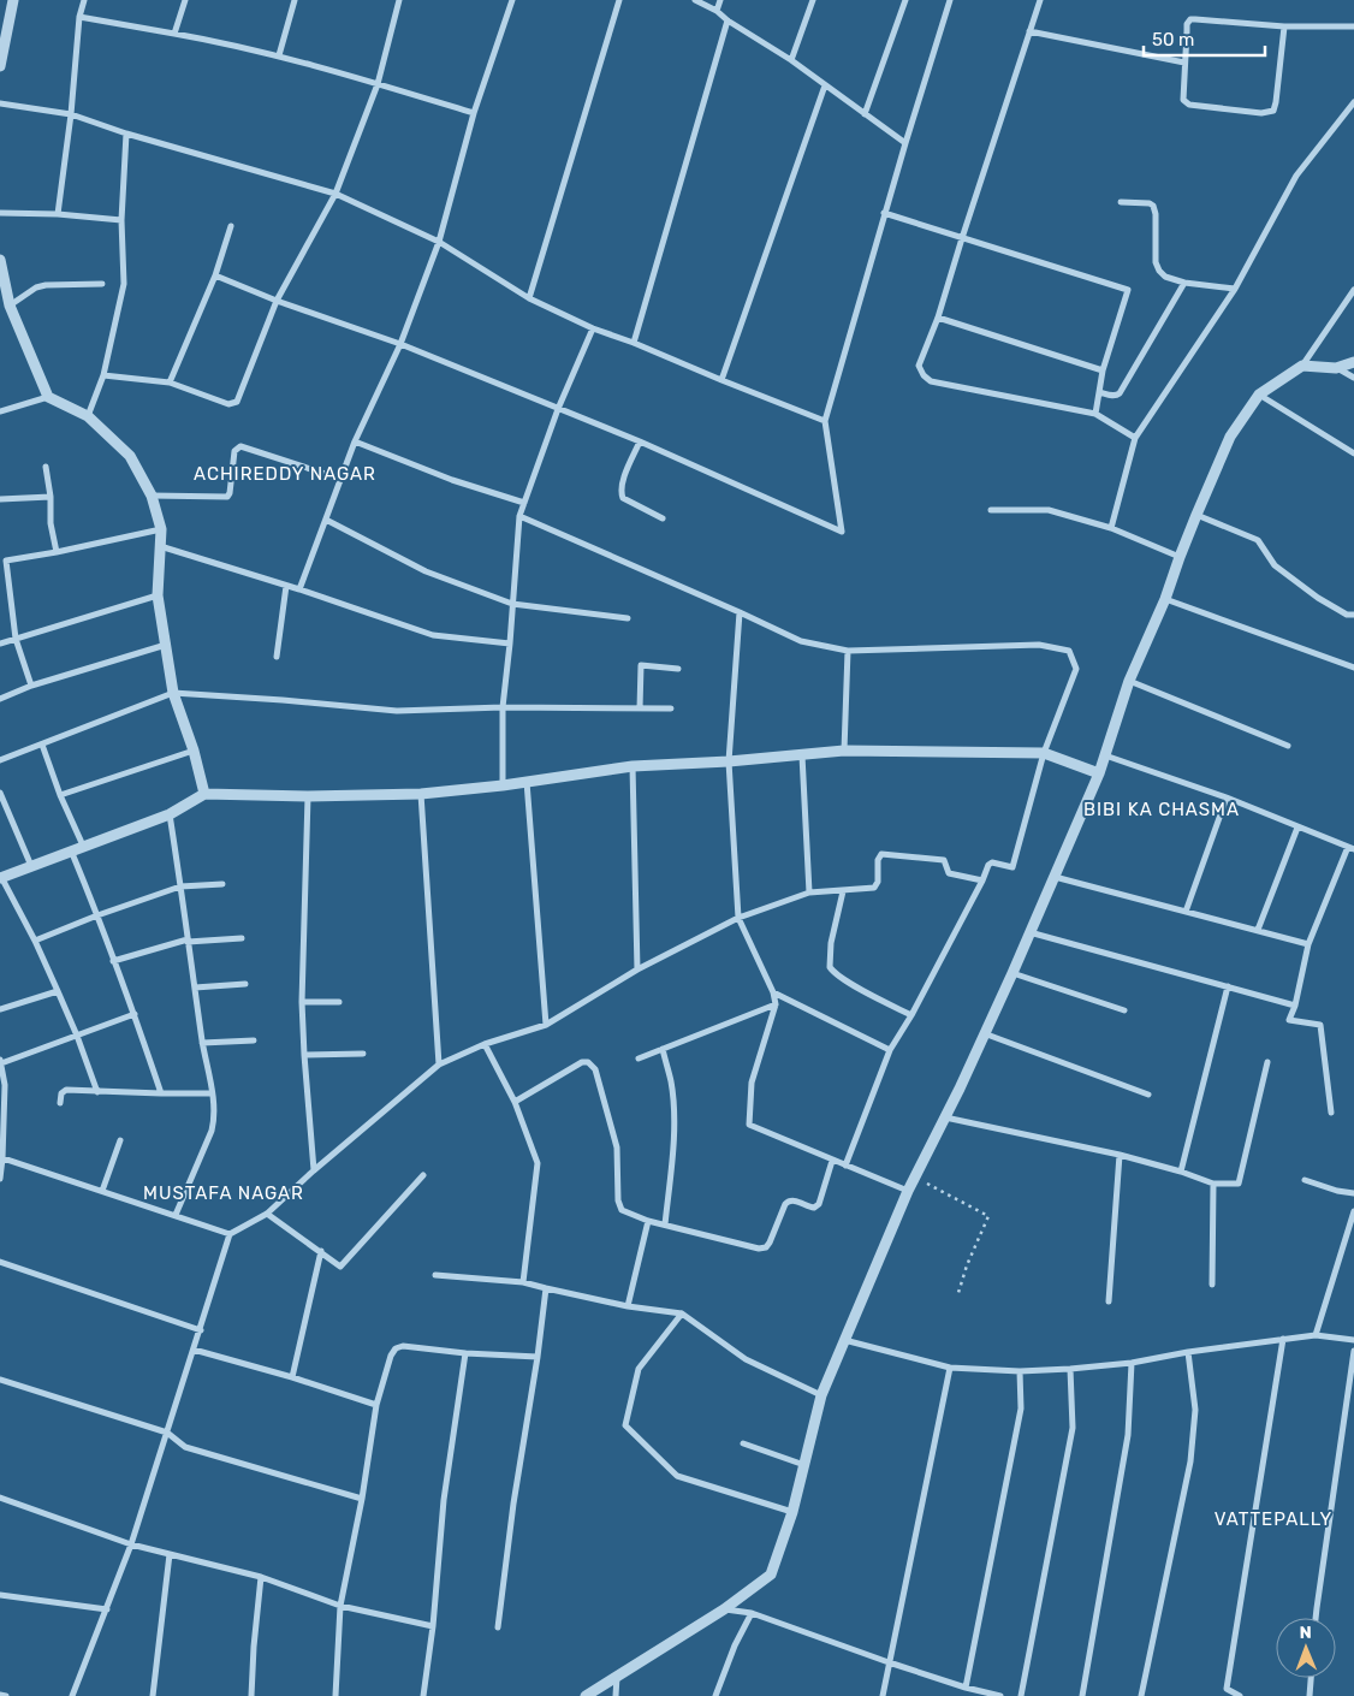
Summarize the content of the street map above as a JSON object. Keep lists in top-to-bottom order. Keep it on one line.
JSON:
{"districts":["ACHIREDDY NAGAR","BIBI KA CHASMA","MUSTAFA NAGAR","VATTEPALLY"],"scale_bar":"50 m","north":"top"}
